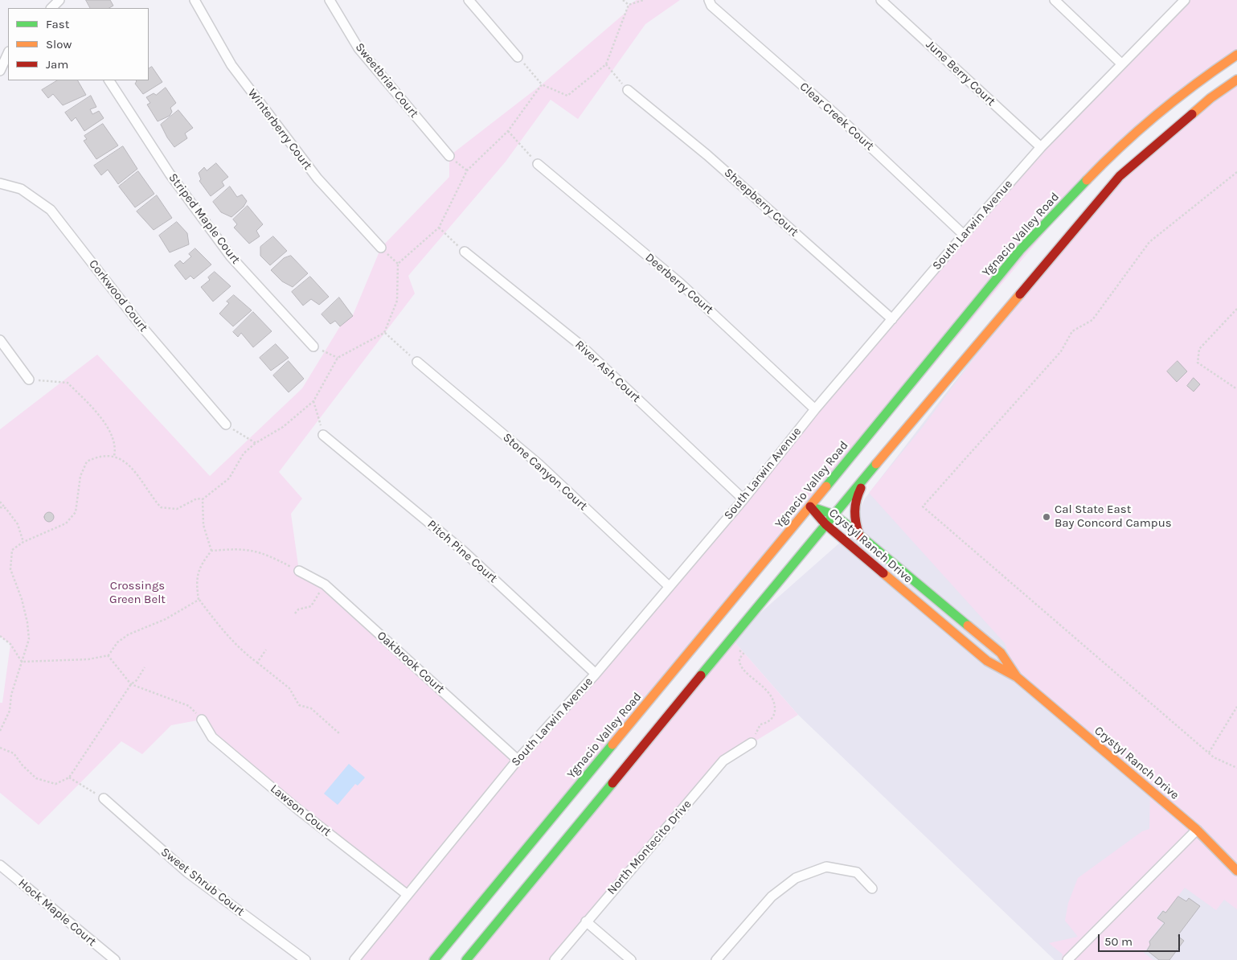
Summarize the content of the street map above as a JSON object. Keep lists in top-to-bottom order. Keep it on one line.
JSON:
{"streets":{"main road":["Ygnacio Valley Road","Crystyl Ranch Drive"],"street":["June Berry Court","Sweetbriar Court","Clear Creek Court","Winterberry Court","Sheepberry Court","Striped Maple Court","South Larwin Avenue","Deerberry Court","Corkwood Court","River Ash Court","Stone Canyon Court","Pitch Pine Court","Oakbrook Court","Lawson Court","North Montecito Drive","Sweet Shrub Court","Hock Maple Court"]},"crossings":[["June Berry Court","South Larwin Avenue"],["Clear Creek Court","South Larwin Avenue"],["Sheepberry Court","South Larwin Avenue"],["South Larwin Avenue","Deerberry Court"],["South Larwin Avenue","River Ash Court"],["South Larwin Avenue","Stone Canyon Court"],["South Larwin Avenue","Pitch Pine Court"],["South Larwin Avenue","Oakbrook Court"],["South Larwin Avenue","Lawson Court"],["Ygnacio Valley Road","Crystyl Ranch Drive"]],"parks":["Crossings Green Belt"],"places":["Cal State East Bay Concord Campus"],"legend":["Fast","Slow","Jam"],"scale_bar":"50 m"}
